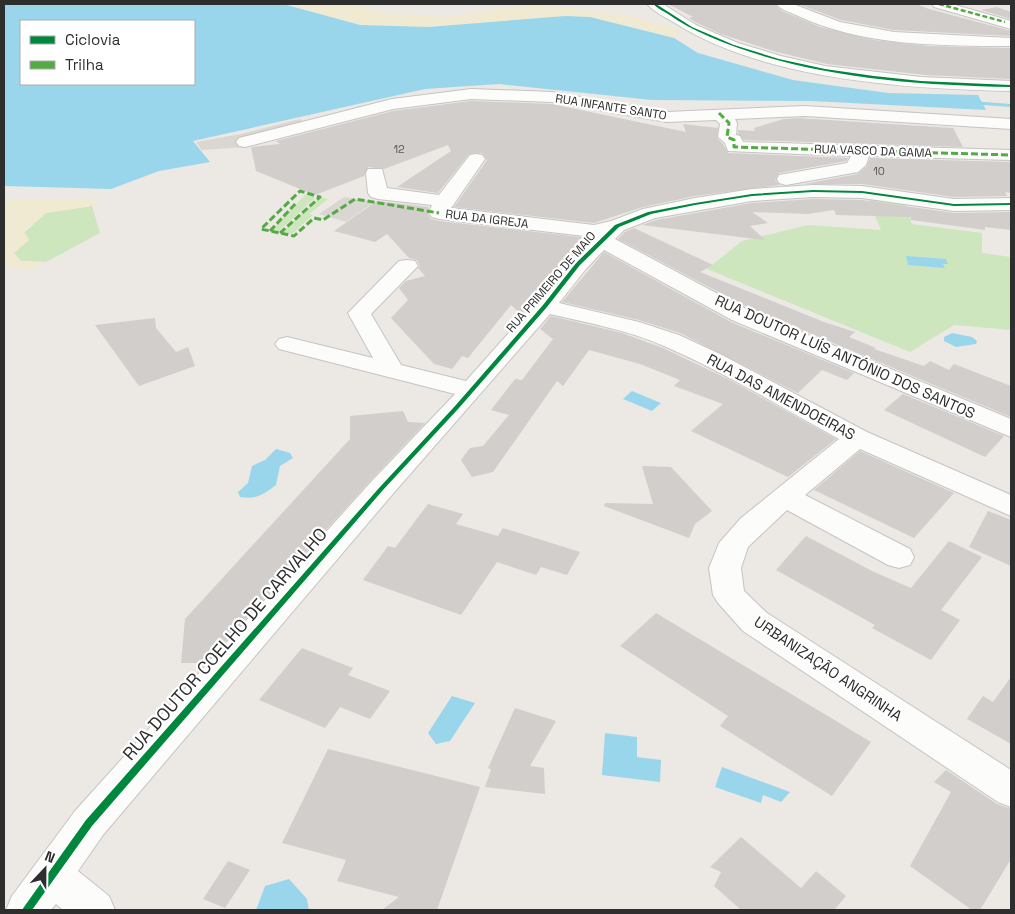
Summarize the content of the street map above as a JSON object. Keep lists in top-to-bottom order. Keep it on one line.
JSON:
{"streets":{"street":["RUA INFANTE SANTO","RUA VASCO DA GAMA","RUA DA IGREJA","RUA PRIMEIRO DE MAIO","RUA DOUTOR LUÍS ANTÓNIO DOS SANTOS","RUA DAS AMENDOEIRAS","RUA DOUTOR COELHO DE CARVALHO","URBANIZAÇÃO ANGRINHA"]},"crossings":[["RUA INFANTE SANTO","RUA VASCO DA GAMA"],["RUA DA IGREJA","RUA PRIMEIRO DE MAIO"],["RUA DA IGREJA","RUA DOUTOR LUÍS ANTÓNIO DOS SANTOS"],["RUA PRIMEIRO DE MAIO","RUA DOUTOR LUÍS ANTÓNIO DOS SANTOS"],["RUA PRIMEIRO DE MAIO","RUA DAS AMENDOEIRAS"],["RUA PRIMEIRO DE MAIO","RUA DOUTOR COELHO DE CARVALHO"],["RUA DAS AMENDOEIRAS","URBANIZAÇÃO ANGRINHA"]],"house_numbers":["12","10"],"legend":["Ciclovia","Trilha"],"north":"top"}
